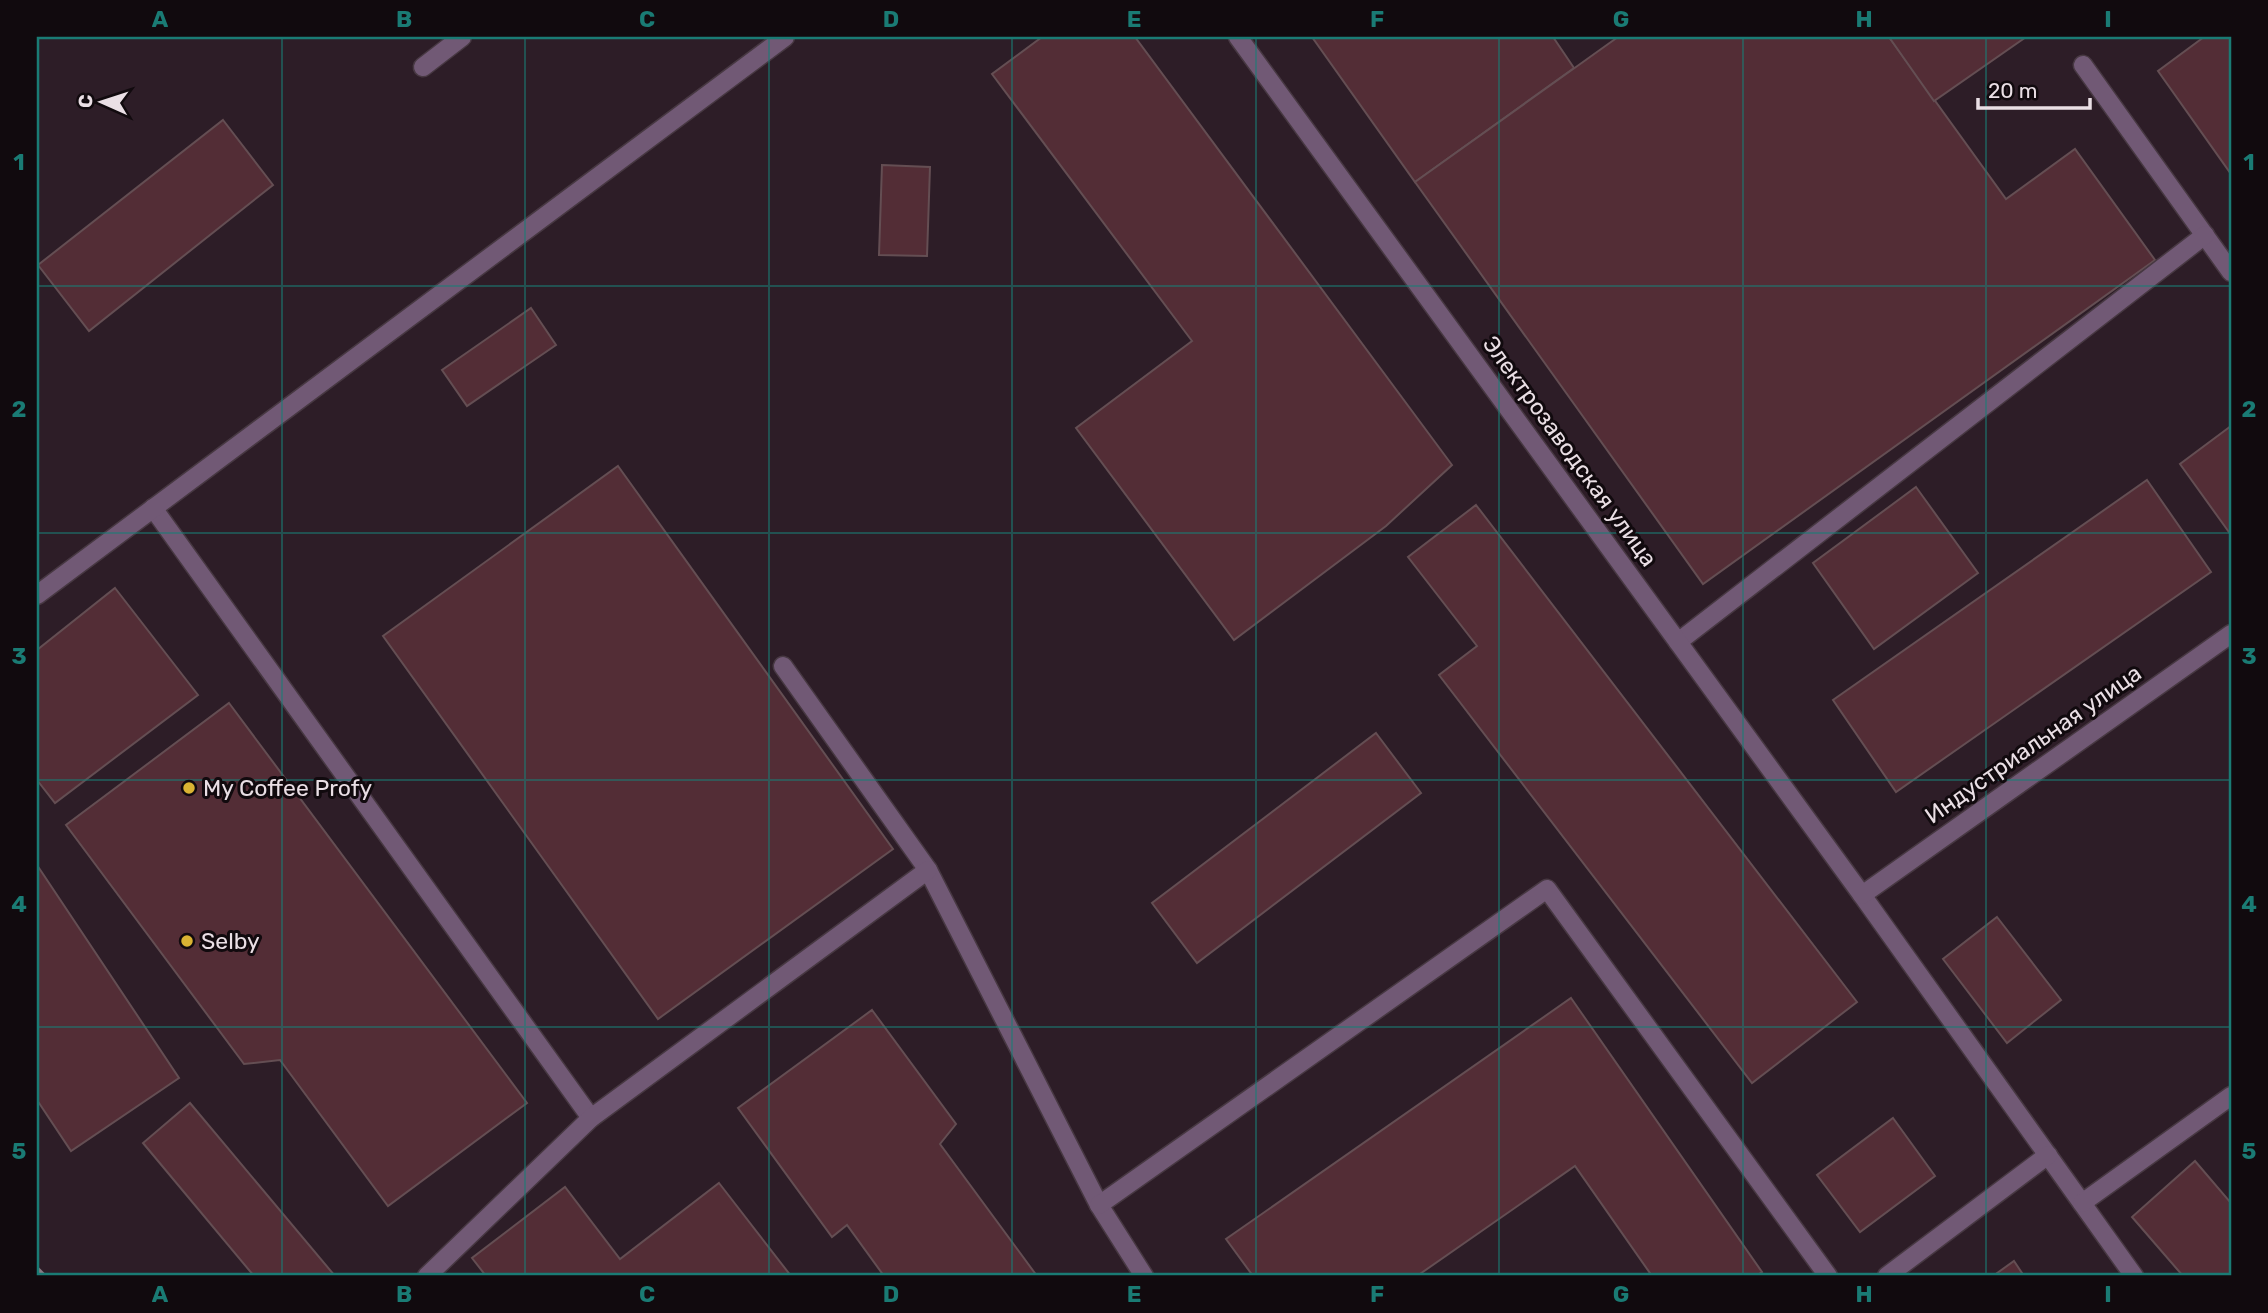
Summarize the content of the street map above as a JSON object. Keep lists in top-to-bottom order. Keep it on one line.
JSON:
{"streets":{"street":["Электрозаводская улица","Индустриальная улица"]},"crossings":[["Электрозаводская улица","Индустриальная улица"]],"places":["My Coffee Profy","Selby"],"scale_bar":"20 m","north":"left","grid":{"columns":["A","B","C","D","E","F","G","H","I"],"rows":["1","2","3","4","5"]}}
